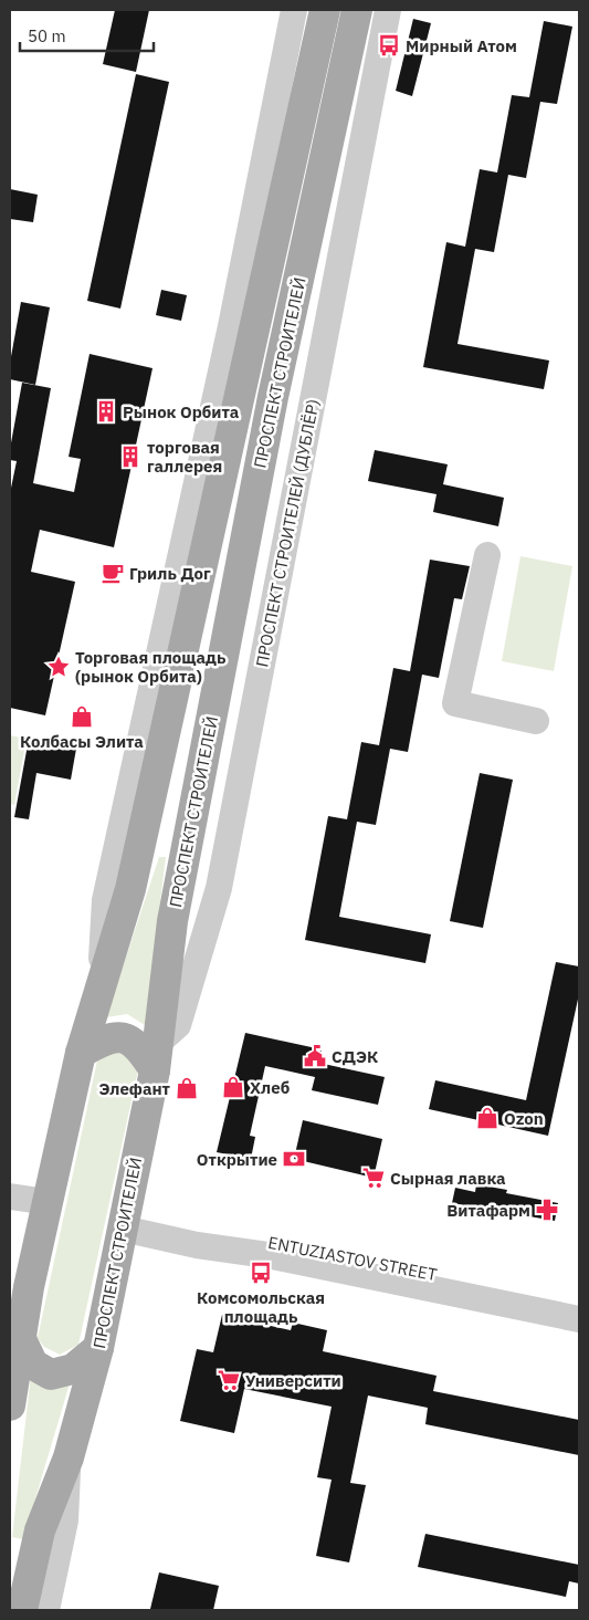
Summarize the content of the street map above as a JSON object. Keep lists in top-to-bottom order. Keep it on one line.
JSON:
{"streets":{"main road":["ПРОСПЕКТ СТРОИТЕЛЕЙ"],"street":["ПРОСПЕКТ СТРОИТЕЛЕЙ (ДУБЛЁР)","ENTUZIASTOV STREET"]},"crossings":[["ПРОСПЕКТ СТРОИТЕЛЕЙ","ПРОСПЕКТ СТРОИТЕЛЕЙ (ДУБЛЁР)"],["ПРОСПЕКТ СТРОИТЕЛЕЙ","ENTUZIASTOV STREET"]],"places":{"bus stop":["Мирный Атом","Комсомольская площадь"],"building":["Рынок Орбита","торговая галлерея"],"cafe":["Гриль Дог"],"place":["Торговая площадь (рынок Орбита)"],"shop":["Колбасы Элита","Хлеб","Элефант","Ozon"],"public building":["СДЭК"],"bank":["Открытие"],"supermarket":["Сырная лавка","Университи"],"pharmacy":["Витафарм"]},"scale_bar":"50 m"}
